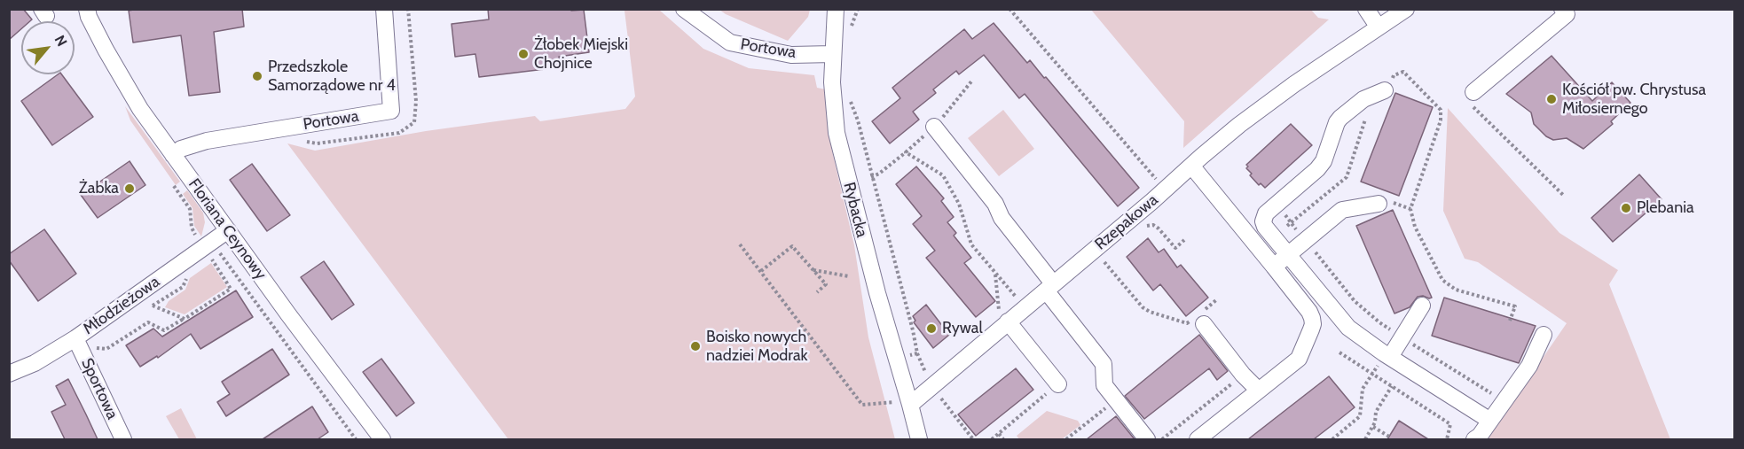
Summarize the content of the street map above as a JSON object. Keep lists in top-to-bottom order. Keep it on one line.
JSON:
{"streets":{"street":["Portowa","Rybacka","Rzepakowa","Floriana Ceynowy","Młodzieżowa","Sportowa"]},"crossings":[["Portowa","Rybacka"],["Portowa","Floriana Ceynowy"],["Rybacka","Rzepakowa"],["Floriana Ceynowy","Młodzieżowa"],["Młodzieżowa","Sportowa"]],"places":["Żłobek Miejski Chojnice","Przedszkole Samorządowe nr 4","Kościół pw. Chrystusa Miłosiernego","Żabka","Plebania","Rywal","Boisko nowych nadziei Modrak"],"north":"top right"}
